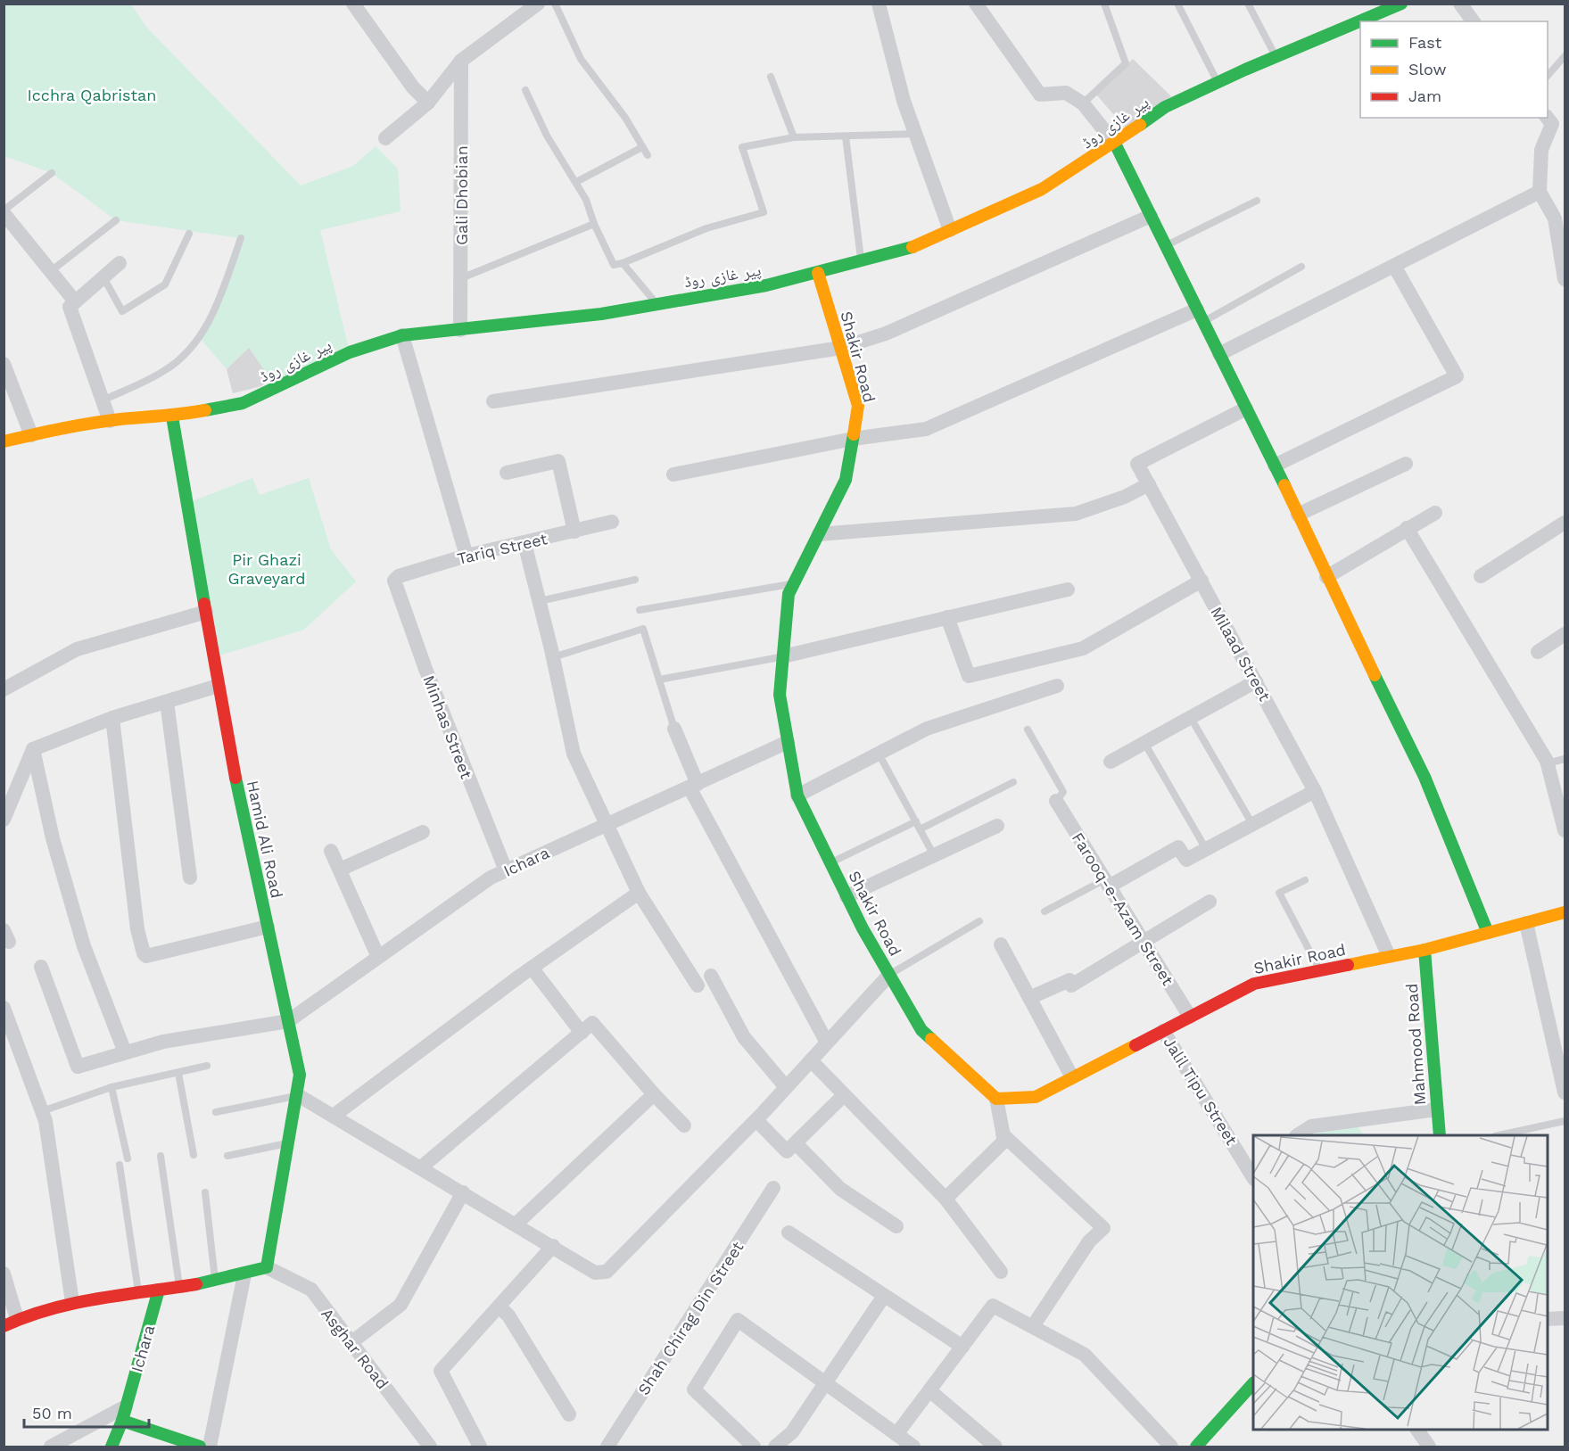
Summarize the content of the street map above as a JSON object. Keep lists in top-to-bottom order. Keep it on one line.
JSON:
{"streets":{"street":["پیر غازی روڈ","Gali Dhobian","Shakir Road","Tariq Street","Milaad Street","Minhas Street","Hamid Ali Road","Ichara","Farooq-e-Azam Street","Mahmood Road","Jalil Tipu Street","Shah Chirag Din Street","Asghar Road"]},"crossings":[["پیر غازی روڈ","Gali Dhobian"],["پیر غازی روڈ","Shakir Road"],["پیر غازی روڈ","Hamid Ali Road"],["Shakir Road","Milaad Street"],["Shakir Road","Ichara"],["Shakir Road","Farooq-e-Azam Street"],["Shakir Road","Mahmood Road"],["Shakir Road","Jalil Tipu Street"],["Tariq Street","Minhas Street"],["Minhas Street","Ichara"],["Hamid Ali Road","Ichara"],["Hamid Ali Road","Asghar Road"]],"parks":["Icchra Qabristan","Pir Ghazi Graveyard"],"legend":["Fast","Slow","Jam"],"scale_bar":"50 m"}
